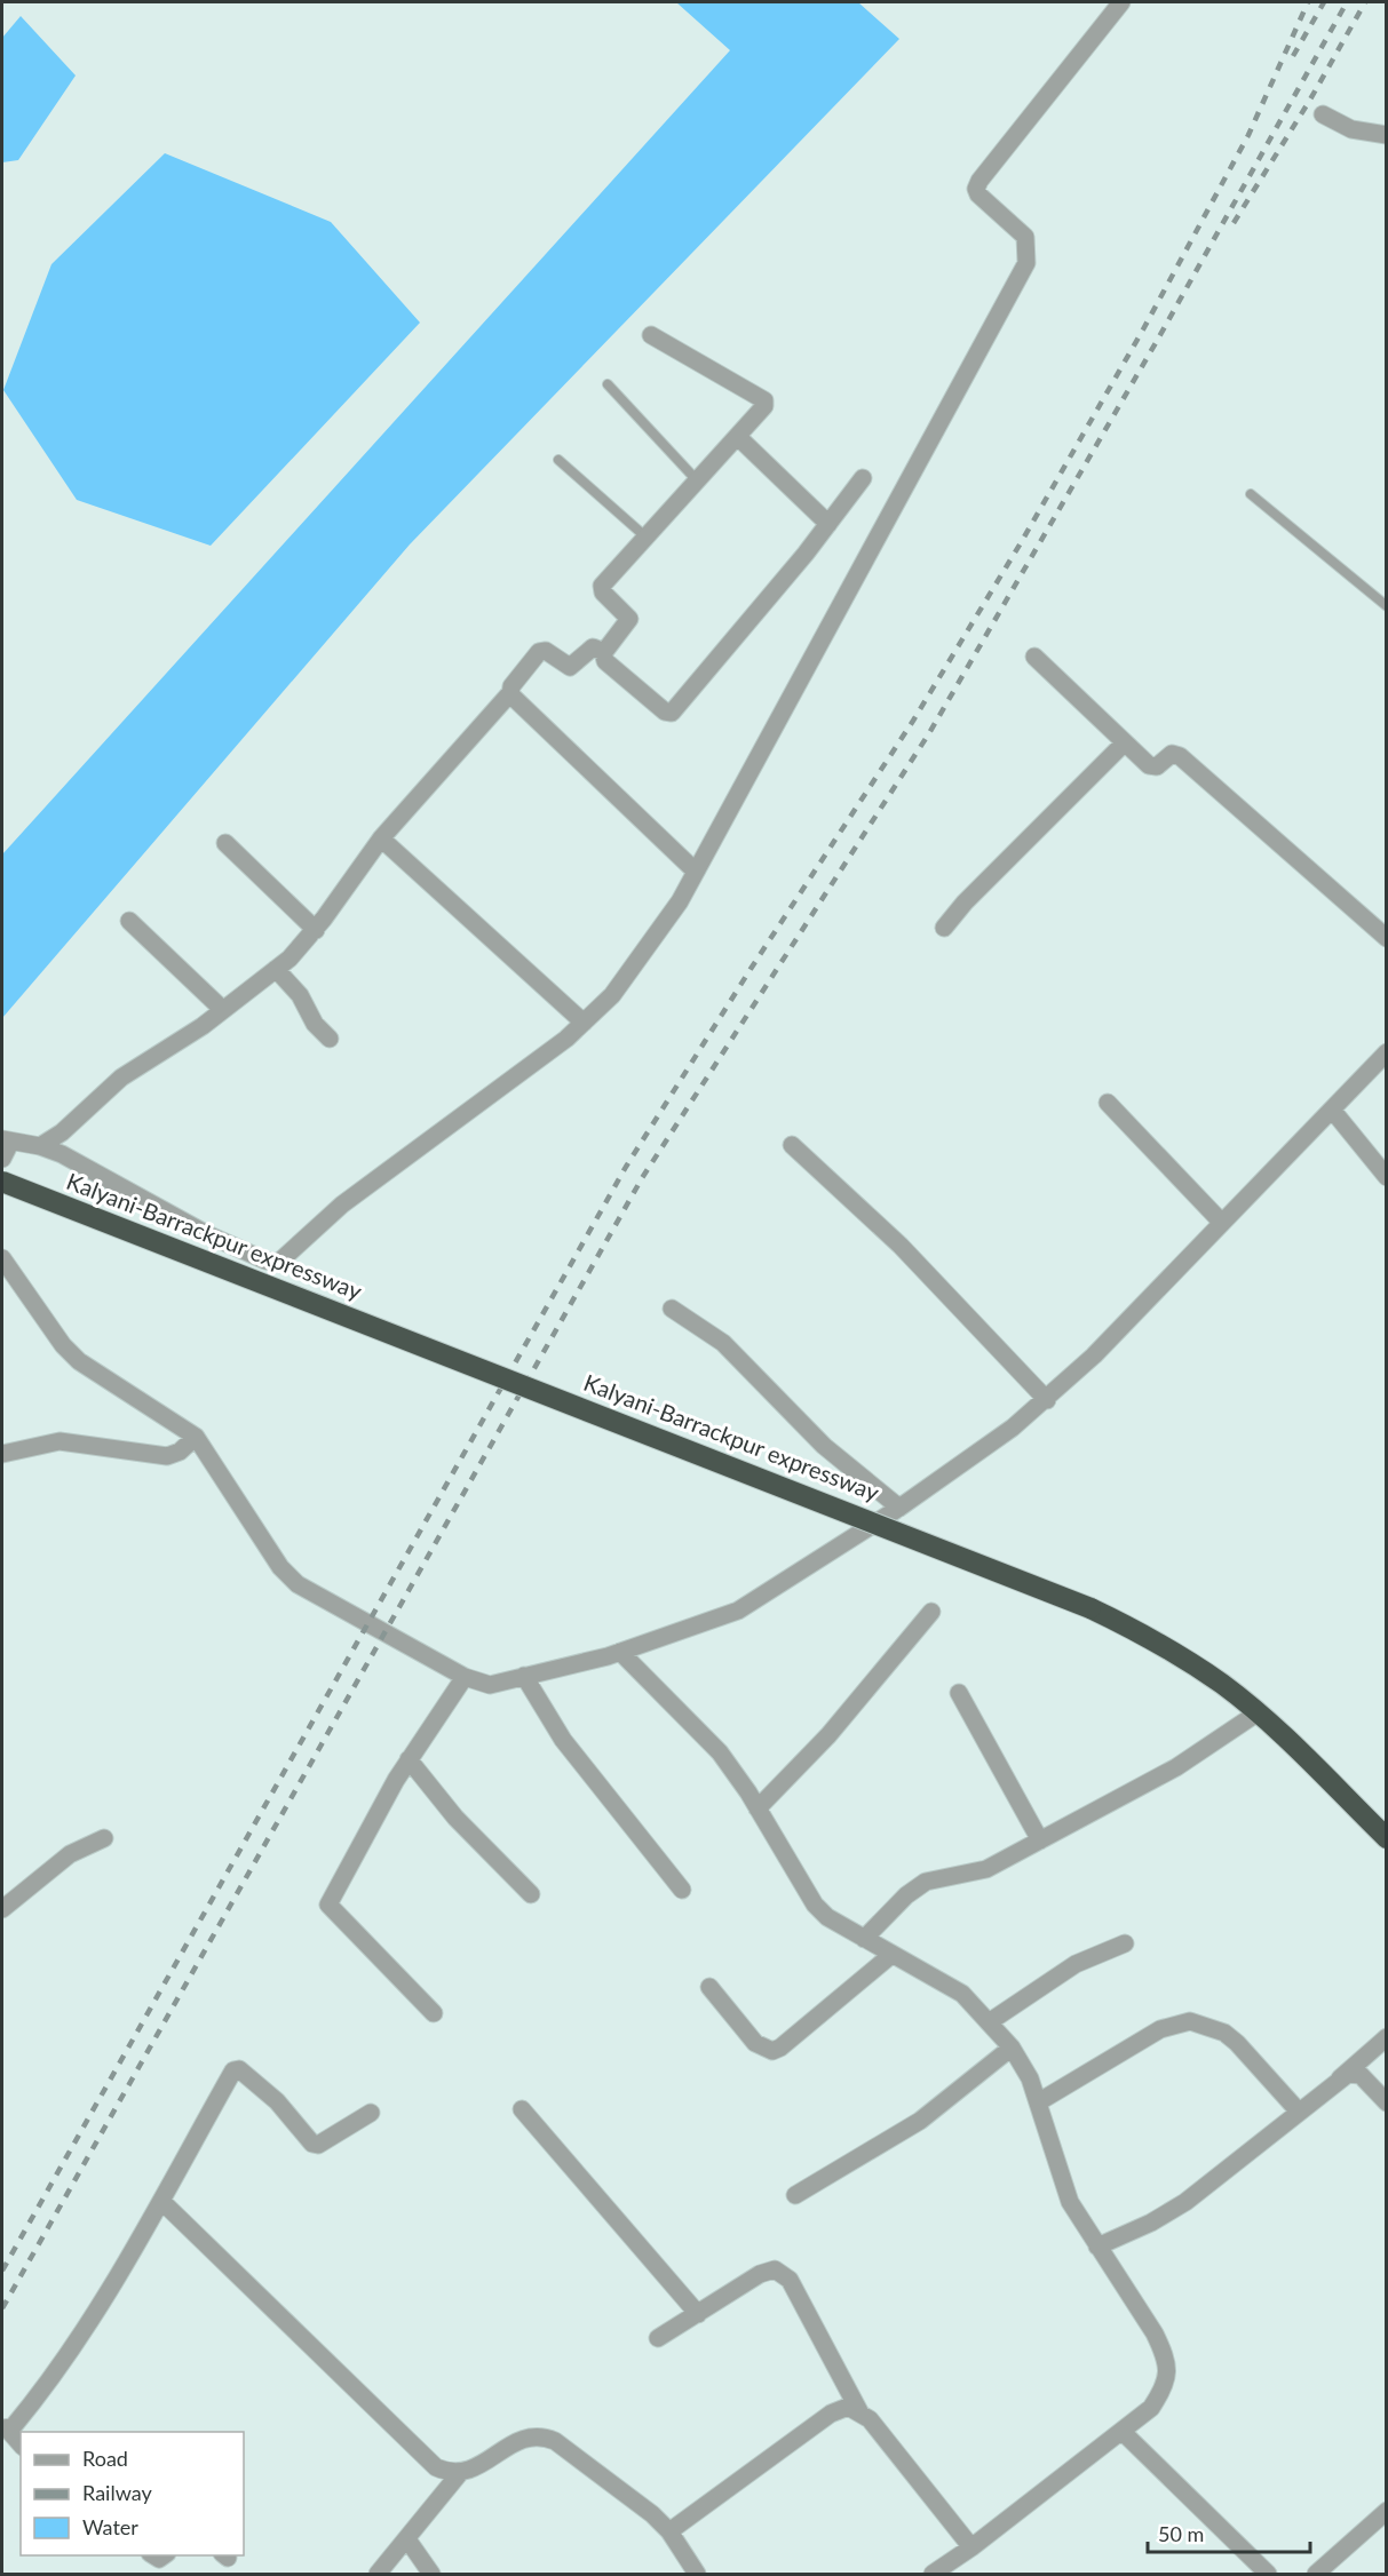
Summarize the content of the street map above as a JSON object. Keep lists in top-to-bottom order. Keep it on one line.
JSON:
{"streets":{"highway":["Kalyani-Barrackpur expressway"]},"legend":["Road","Railway","Water"],"scale_bar":"50 m"}
